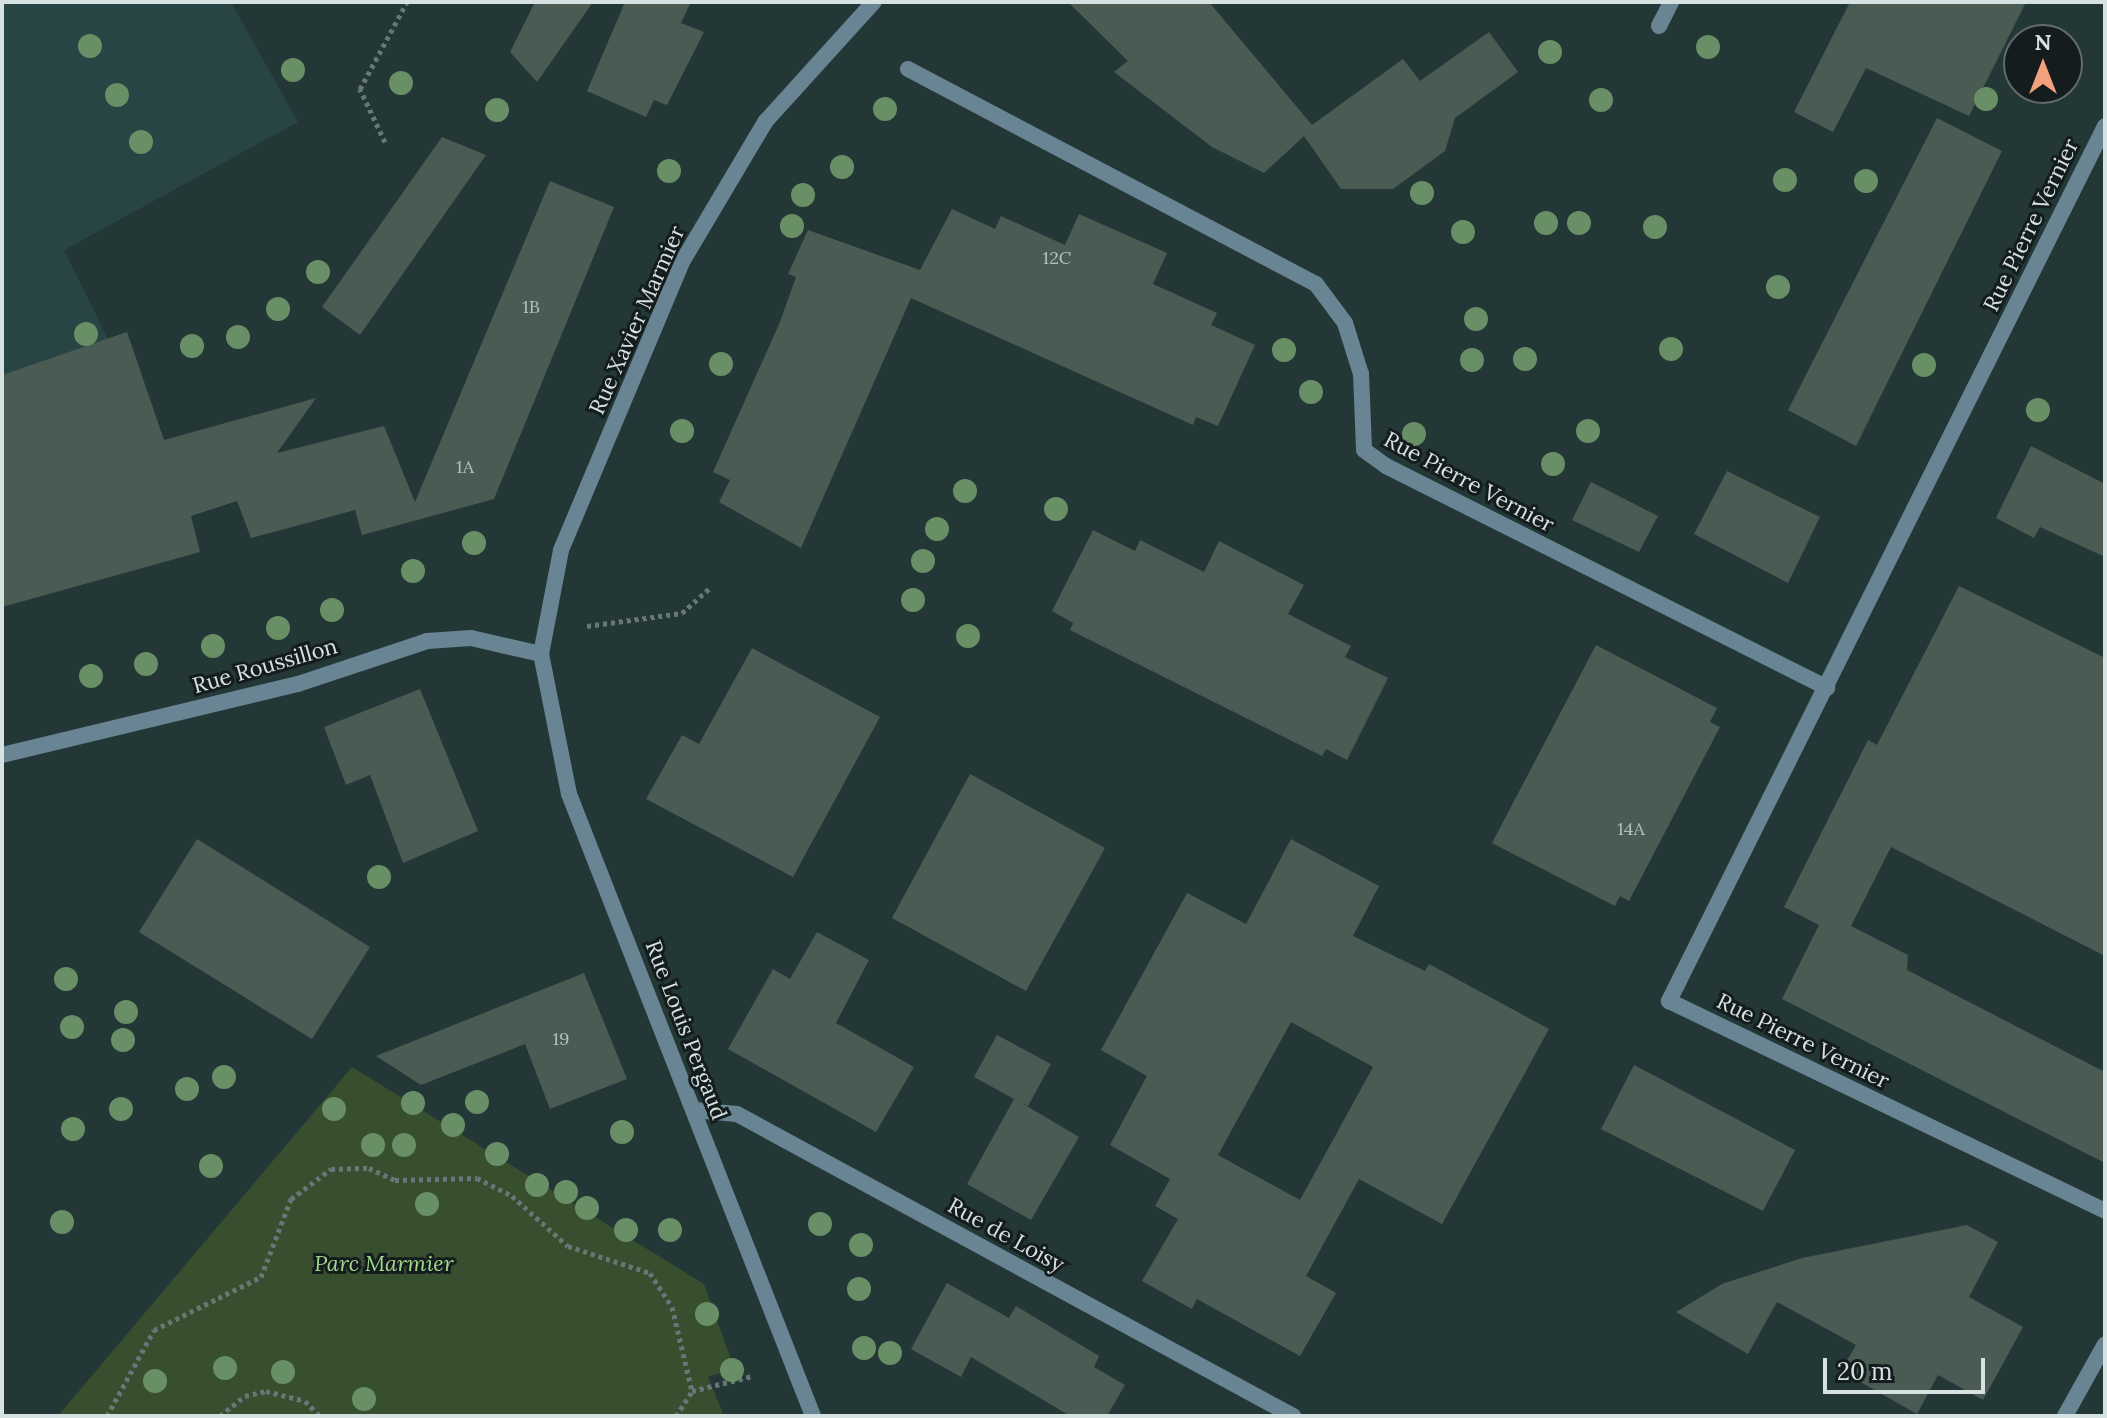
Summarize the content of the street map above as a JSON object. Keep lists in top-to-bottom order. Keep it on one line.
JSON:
{"streets":{"street":["Rue Pierre Vernier","Rue Xavier Marmier","Rue Roussillon","Rue Louis Pergaud","Rue de Loisy"]},"crossings":[["Rue Xavier Marmier","Rue Roussillon"],["Rue Xavier Marmier","Rue Louis Pergaud"],["Rue Roussillon","Rue Louis Pergaud"],["Rue Louis Pergaud","Rue de Loisy"]],"parks":["Parc Marmier"],"house_numbers":["12C","1B","1A","14A","19"],"scale_bar":"20 m","north":"top"}
